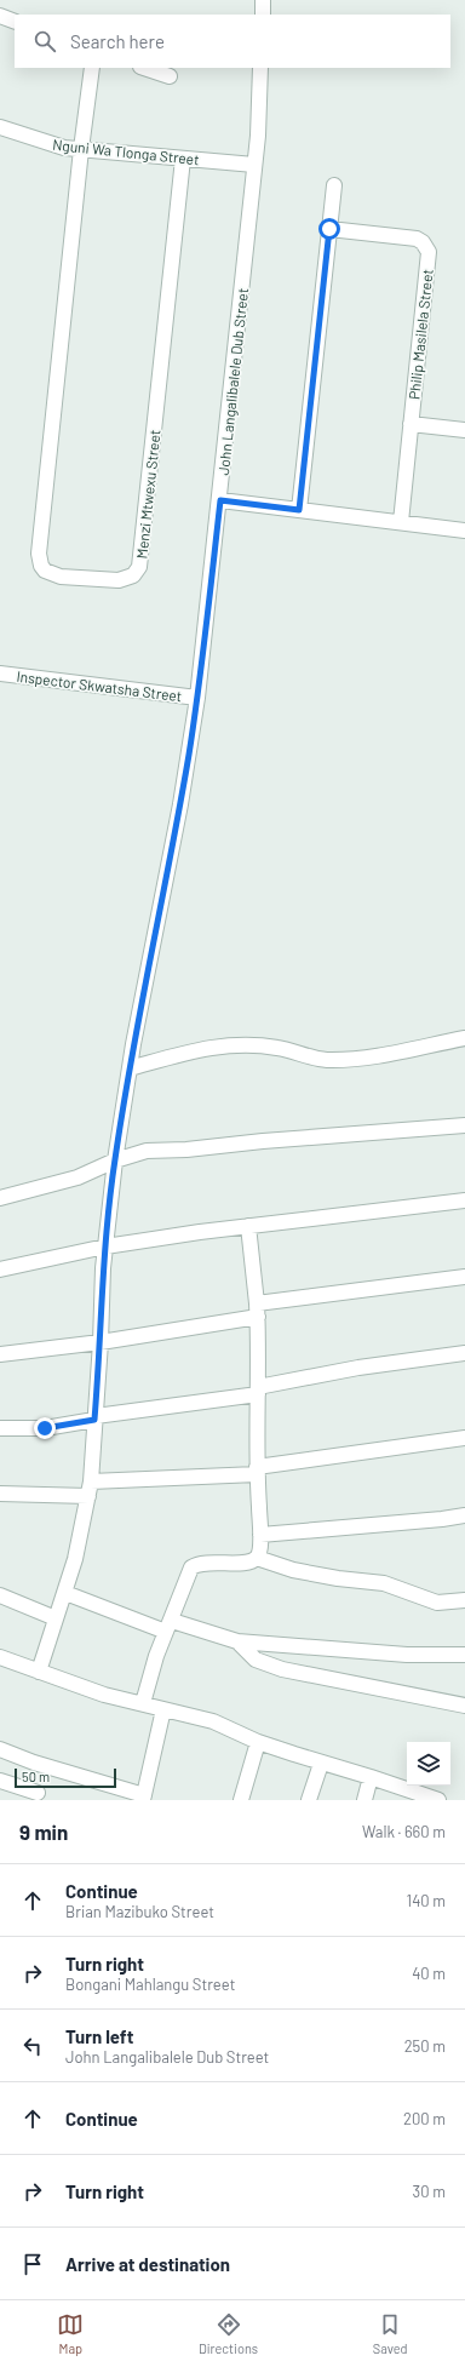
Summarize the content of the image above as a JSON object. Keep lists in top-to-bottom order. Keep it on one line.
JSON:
{"streets":{"street":["Nguni Wa Tlonga Street","Philip Masilela Street","John Langalibalele Dub Street","Menzi Mtwexu Street","Inspector Skwatsha Street"]},"crossings":[["Nguni Wa Tlonga Street","John Langalibalele Dub Street"],["Nguni Wa Tlonga Street","Menzi Mtwexu Street"],["John Langalibalele Dub Street","Inspector Skwatsha Street"]],"scale_bar":"50 m","page":{"search":"Search here","scale":"50 m","heading":["9 min","Walk · 660 m"],"list":[["Continue","Brian Mazibuko Street","140 m"],["Turn right","Bongani Mahlangu Street","40 m"],["Turn left","John Langalibalele Dub Street","250 m"],["Continue","200 m"],["Turn right","30 m"],"Arrive at destination"],"nav":["Map","Directions","Saved"]}}
